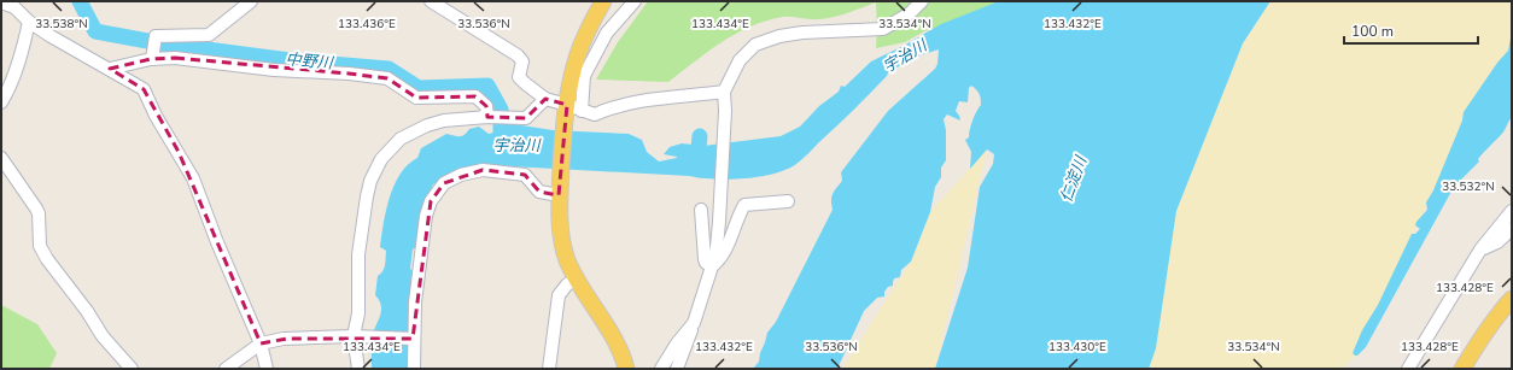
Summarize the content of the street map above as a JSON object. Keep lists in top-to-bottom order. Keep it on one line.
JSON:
{"water":["宇治川","中野川","仁淀川"],"scale_bar":"100 m","coordinates":["33.534°N","33.538°N","133.436°E","33.536°N","133.434°E","133.432°E","33.532°N","133.428°E","133.430°E"]}
